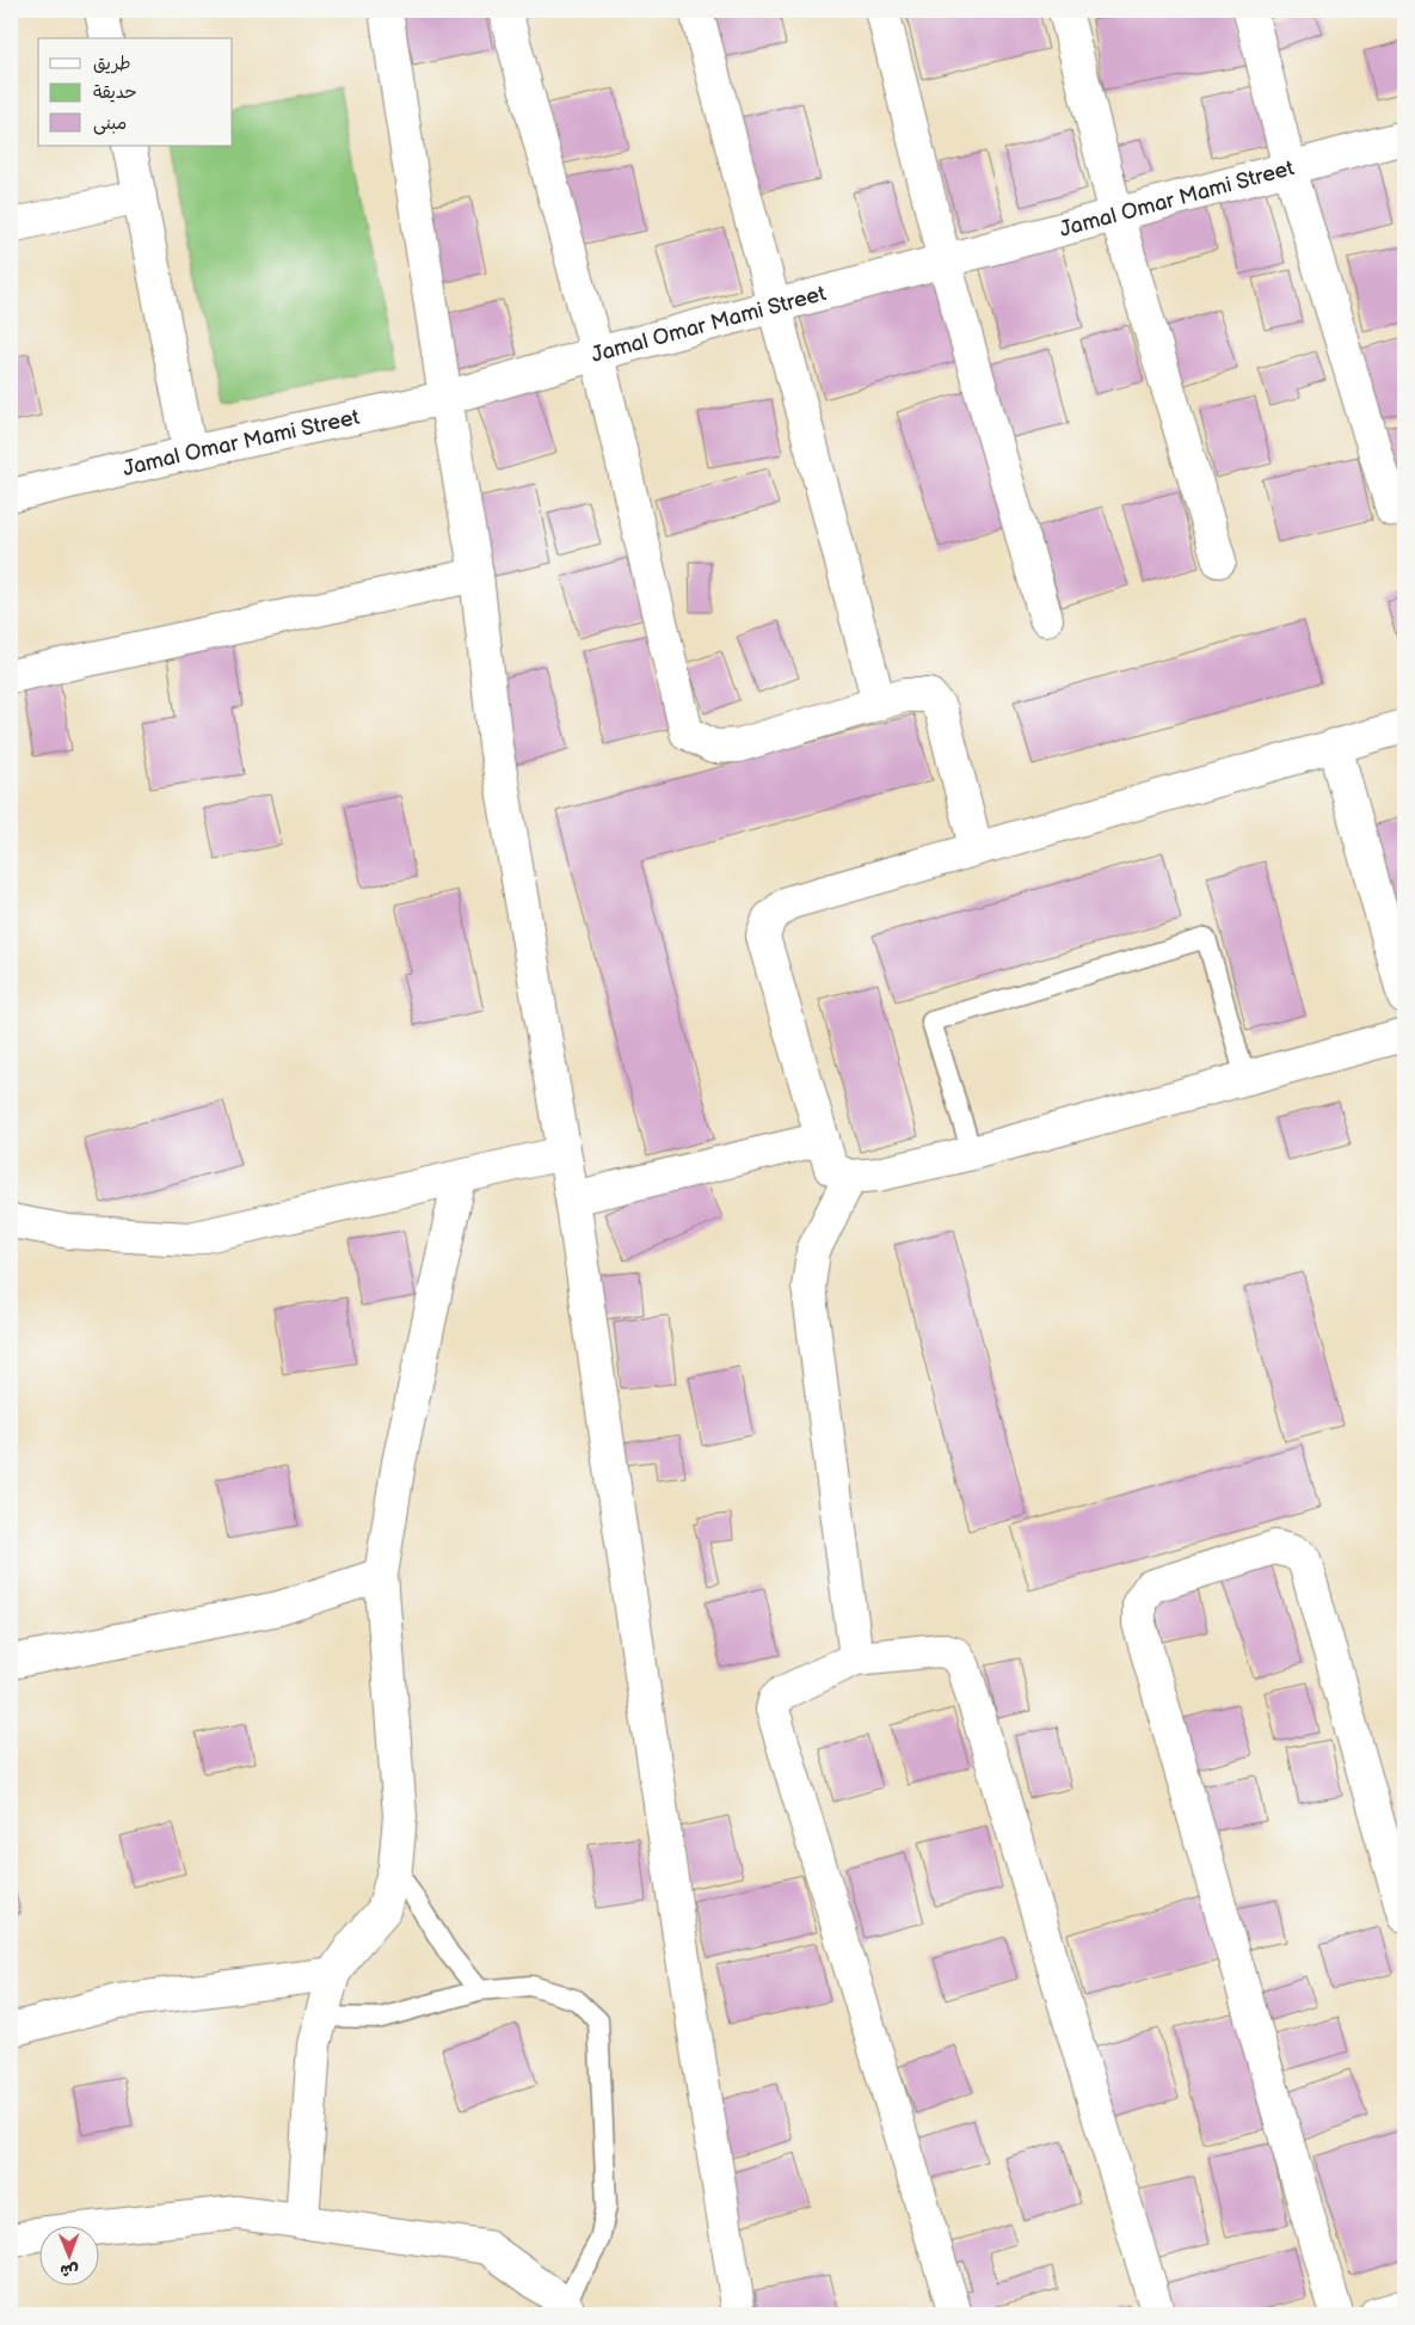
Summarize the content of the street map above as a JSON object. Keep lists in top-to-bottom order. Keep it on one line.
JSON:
{"streets":{"street":["Jamal Omar Mami Street"]},"legend":["طريق","حديقة","مبنى"],"north":"bottom"}
